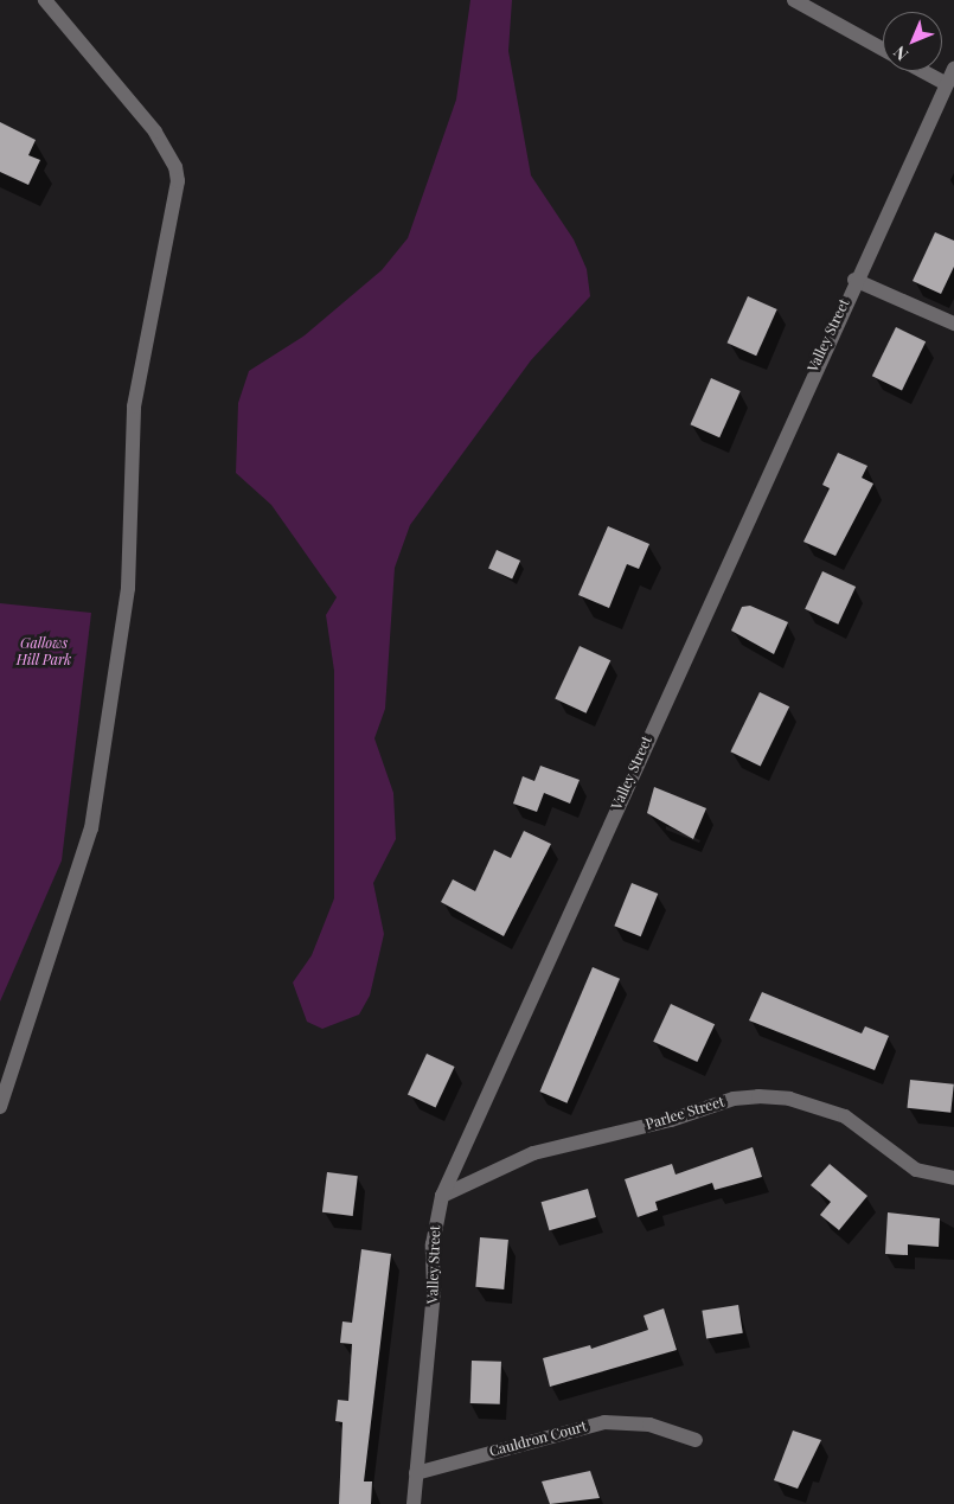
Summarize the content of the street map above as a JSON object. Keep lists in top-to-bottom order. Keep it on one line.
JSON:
{"streets":{"street":["Valley Street","Parlee Street","Cauldron Court"]},"crossings":[["Valley Street","Parlee Street"],["Valley Street","Cauldron Court"]],"parks":["Gallows Hill Park"],"north":"bottom left"}
